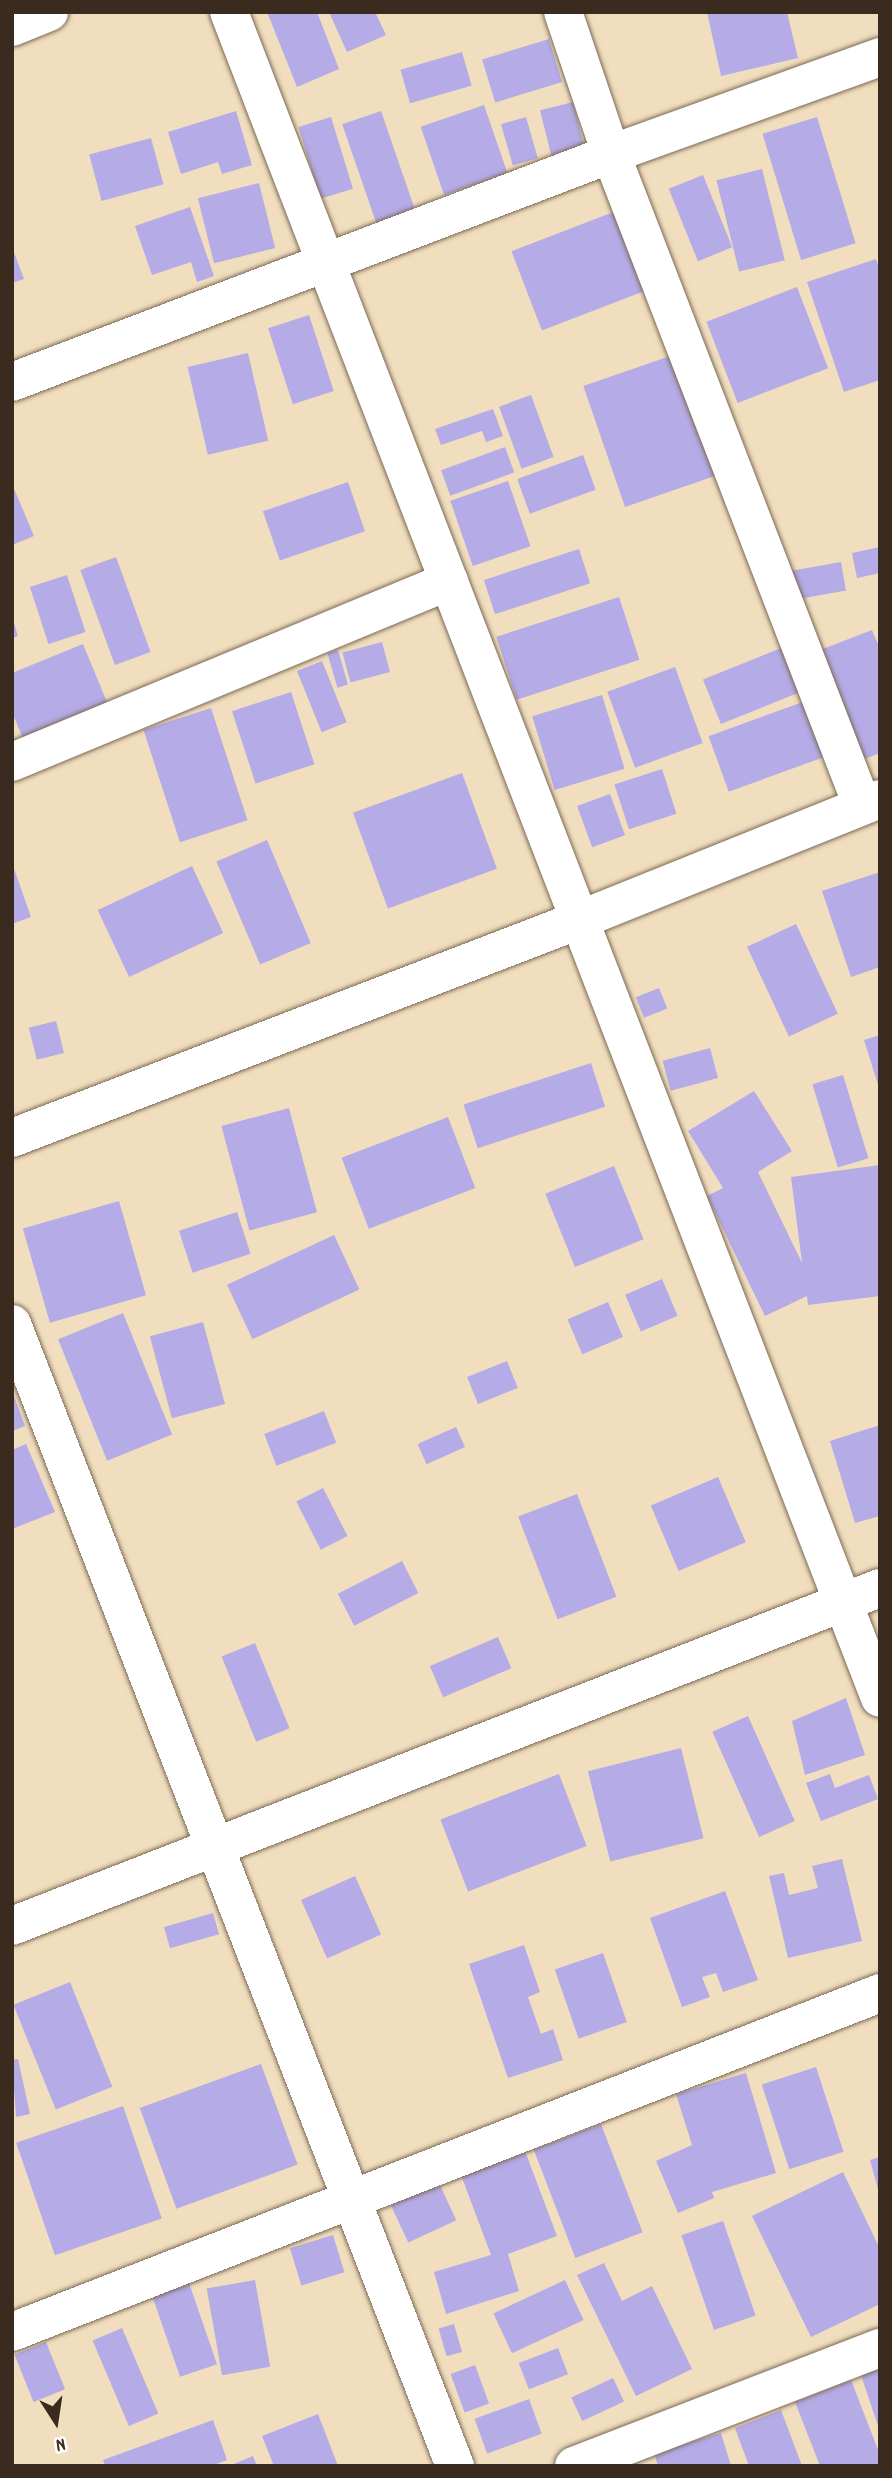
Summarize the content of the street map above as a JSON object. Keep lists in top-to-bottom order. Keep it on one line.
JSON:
{"north":"bottom"}
